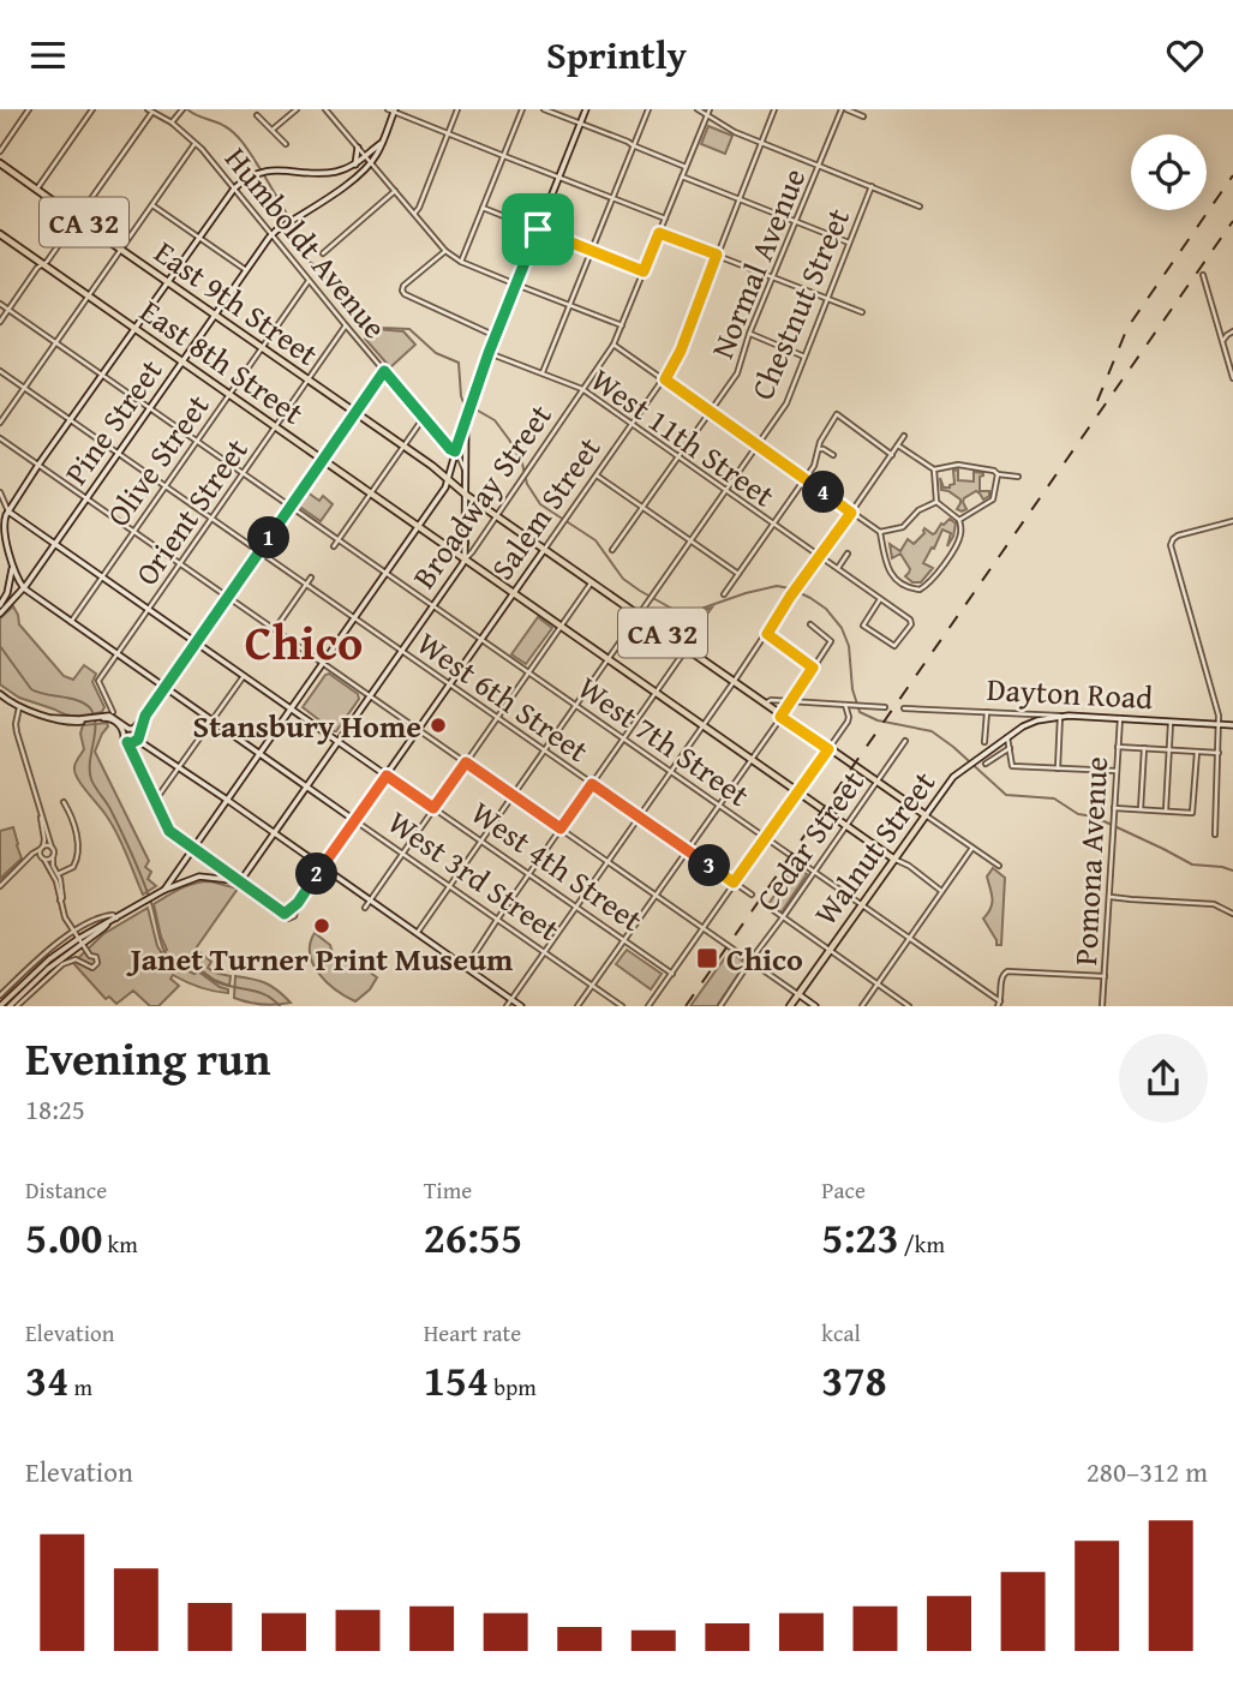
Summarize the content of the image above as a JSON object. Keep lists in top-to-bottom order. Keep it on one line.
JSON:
{"streets":{"main road":["CA 32","East 9th Street","East 8th Street","Walnut Street"],"street":["Humboldt Avenue","Normal Avenue","Chestnut Street","Pine Street","West 11th Street","Olive Street","Broadway Street","Salem Street","Orient Street","Dayton Road","West 6th Street","West 7th Street","Cedar Street","Pomona Avenue","West 4th Street","West 3rd Street"]},"crossings":[["CA 32","East 9th Street"],["CA 32","Chestnut Street"],["CA 32","East 8th Street"],["CA 32","Broadway Street"],["CA 32","Salem Street"],["CA 32","Cedar Street"],["CA 32","Walnut Street"],["Humboldt Avenue","Pine Street"],["Humboldt Avenue","Olive Street"],["Humboldt Avenue","Orient Street"],["Normal Avenue","West 11th Street"],["East 9th Street","Pine Street"],["East 9th Street","Olive Street"],["East 9th Street","Orient Street"],["Chestnut Street","West 11th Street"],["Chestnut Street","West 6th Street"],["Chestnut Street","West 7th Street"],["Chestnut Street","West 4th Street"],["Chestnut Street","West 3rd Street"],["East 8th Street","Pine Street"],["East 8th Street","Olive Street"],["East 8th Street","Orient Street"],["Pine Street","West 6th Street"],["Pine Street","West 7th Street"],["Pine Street","West 4th Street"],["Pine Street","West 3rd Street"],["West 11th Street","Broadway Street"],["West 11th Street","Salem Street"],["Olive Street","West 6th Street"],["Olive Street","West 7th Street"],["Olive Street","West 4th Street"],["Olive Street","West 3rd Street"],["Broadway Street","West 6th Street"],["Broadway Street","West 7th Street"],["Broadway Street","West 4th Street"],["Broadway Street","West 3rd Street"],["Salem Street","West 6th Street"],["Salem Street","West 7th Street"],["Salem Street","West 4th Street"],["Salem Street","West 3rd Street"],["Orient Street","West 6th Street"],["Orient Street","West 7th Street"],["Orient Street","West 4th Street"],["Orient Street","West 3rd Street"],["Dayton Road","Walnut Street"],["Dayton Road","Pomona Avenue"],["West 7th Street","Cedar Street"],["West 7th Street","Walnut Street"]],"districts":["Chico"],"places":{"other":["Stansbury Home","Janet Turner Print Museum"],"transit":["Chico"]},"page":{"header":"Sprintly","pins":["4","1","3","2"],"heading":["Evening run","18:25"],"stats":[["Distance","5.00 km"],["Time","26:55"],["Pace","5:23 /km"],["Elevation","34 m"],["Heart rate","154 bpm"],["kcal","378"]],"chart":["Elevation","280–312 m"]}}
